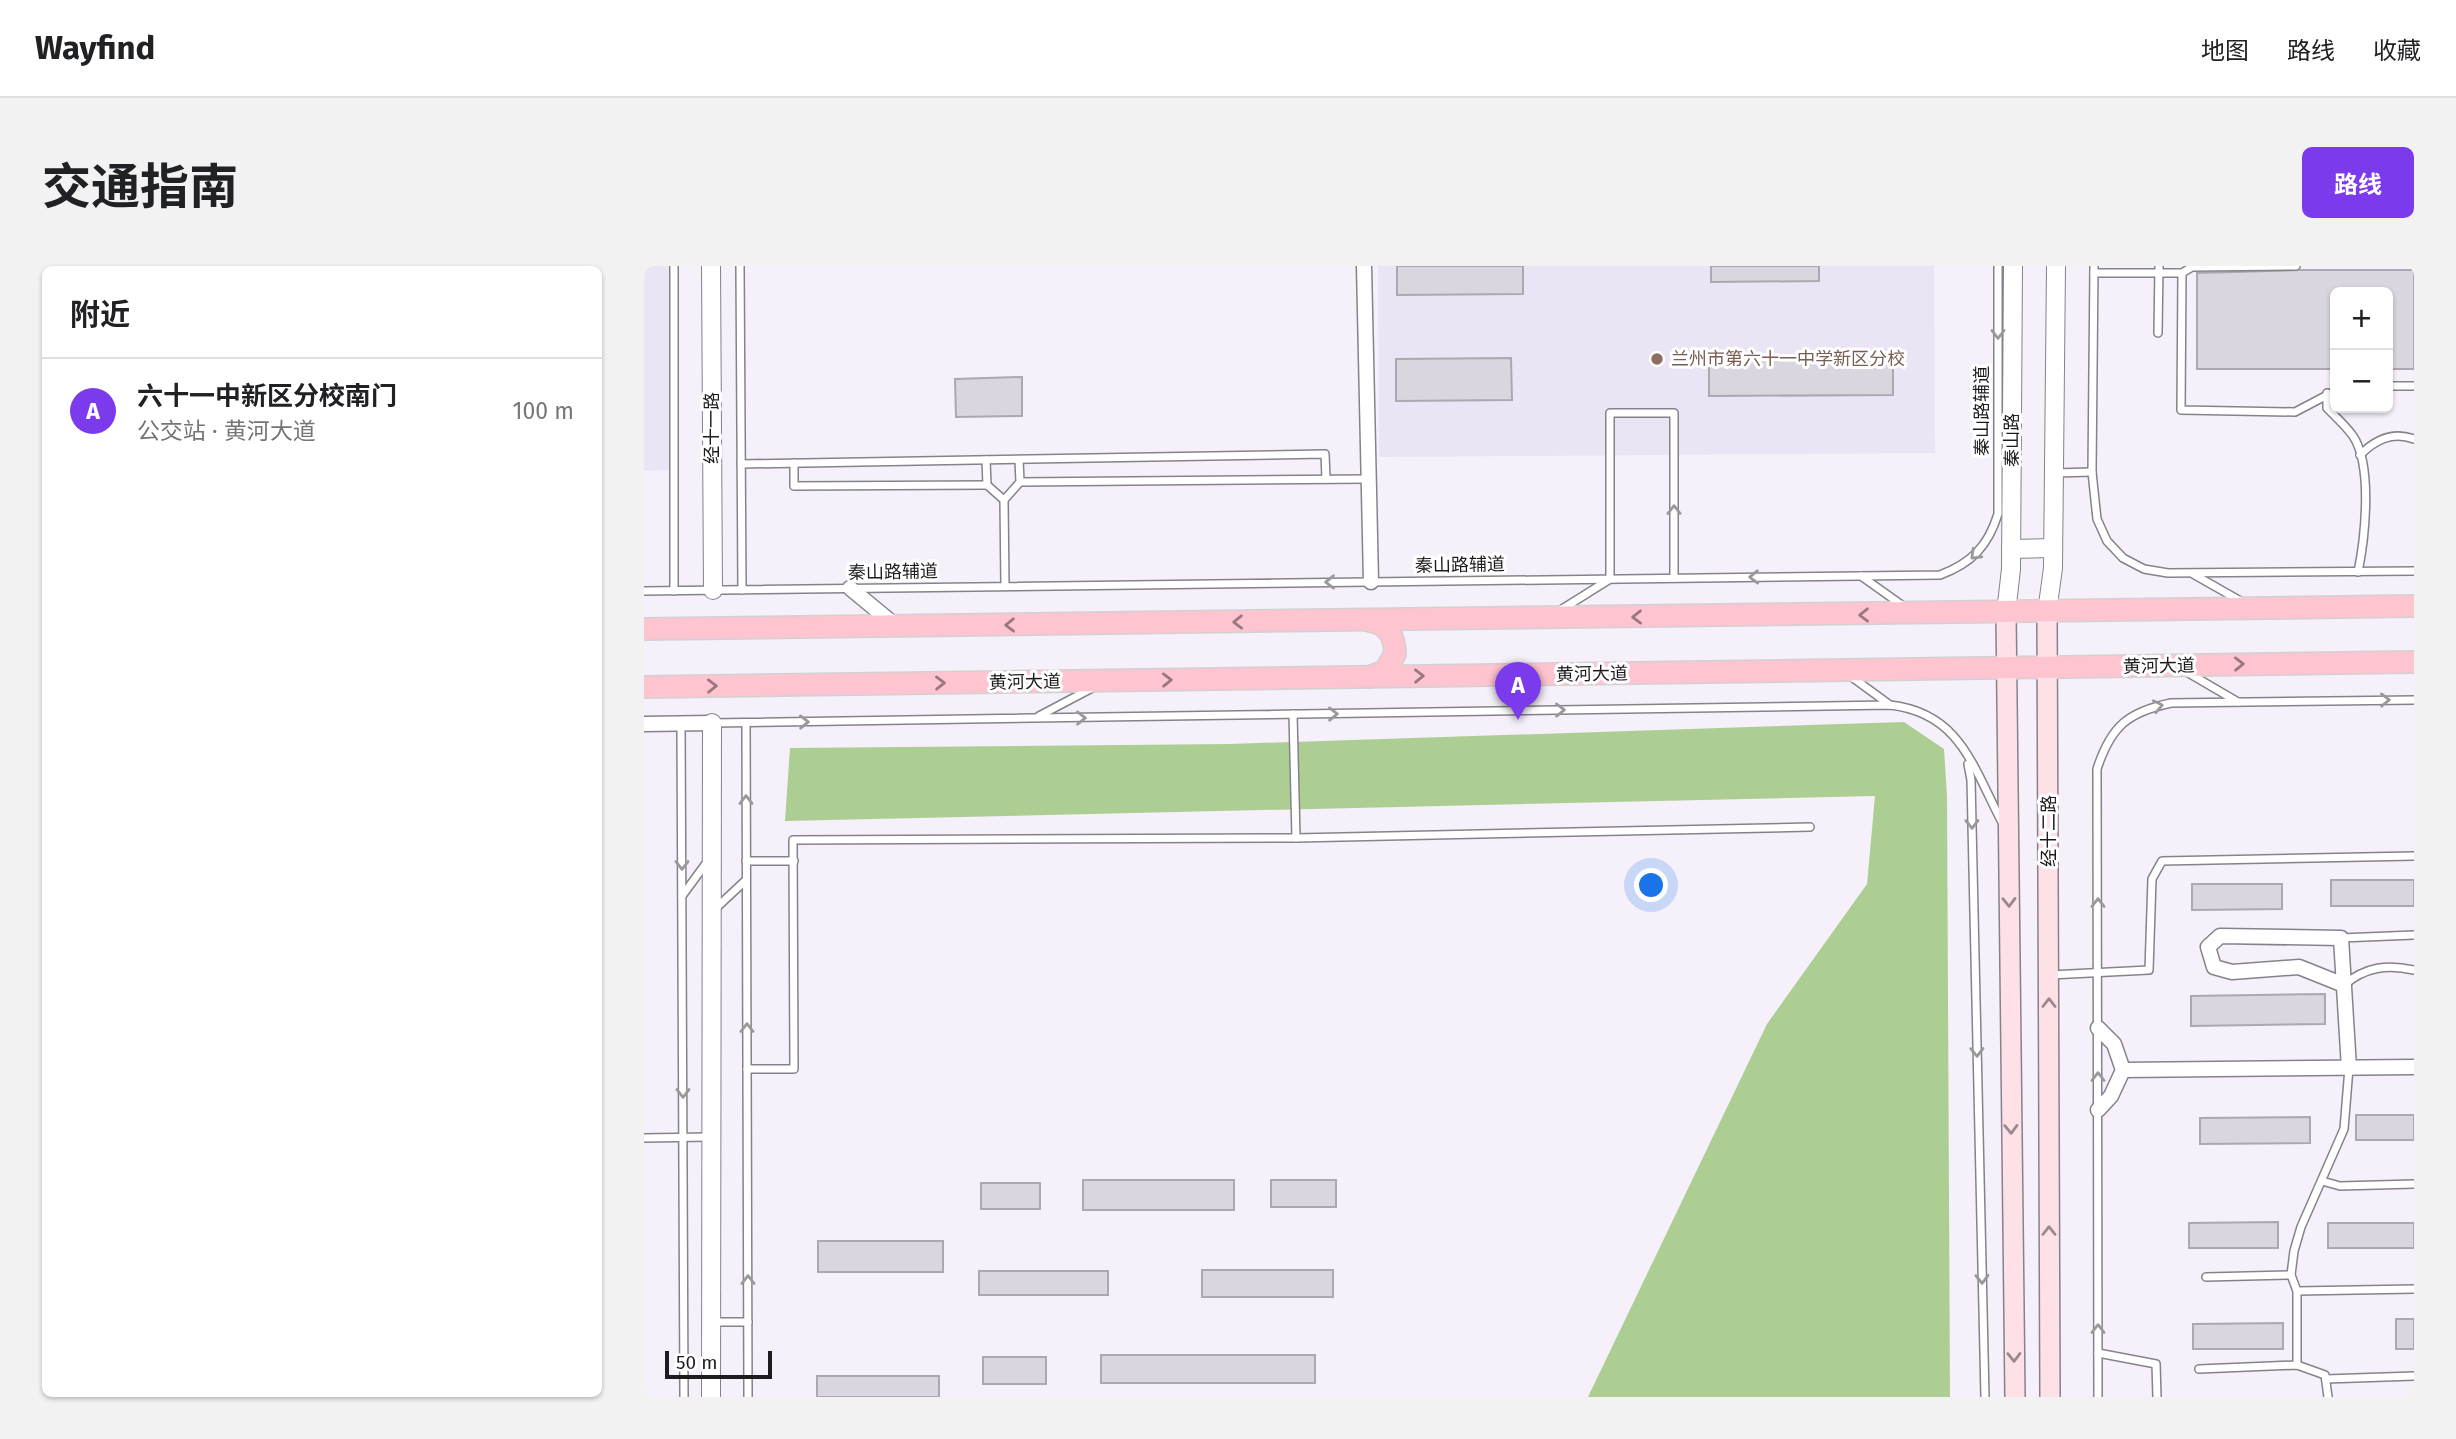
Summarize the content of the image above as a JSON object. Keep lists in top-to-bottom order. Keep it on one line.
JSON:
{"streets":{"main road":["黄河大道","经十二路"],"street":["经十一路","秦山路"],"lane":["秦山路辅道"]},"crossings":[["秦山路辅道","经十一路"],["黄河大道","经十二路"]],"one_way":["经十二路"],"places":["兰州市第六十一中学新区分校"],"scale_bar":"50 m","page":{"header":"Wayfind","nav":["地图","路线","收藏"],"title":"交通指南","buttons":"路线","heading":"附近","map_buttons":["+","−"],"list":[{"mark":"A","name":"六十一中新区分校南门","note":"公交站 · 黄河大道","value":"100 m"}],"pins":"A","scale":"50 m"}}
